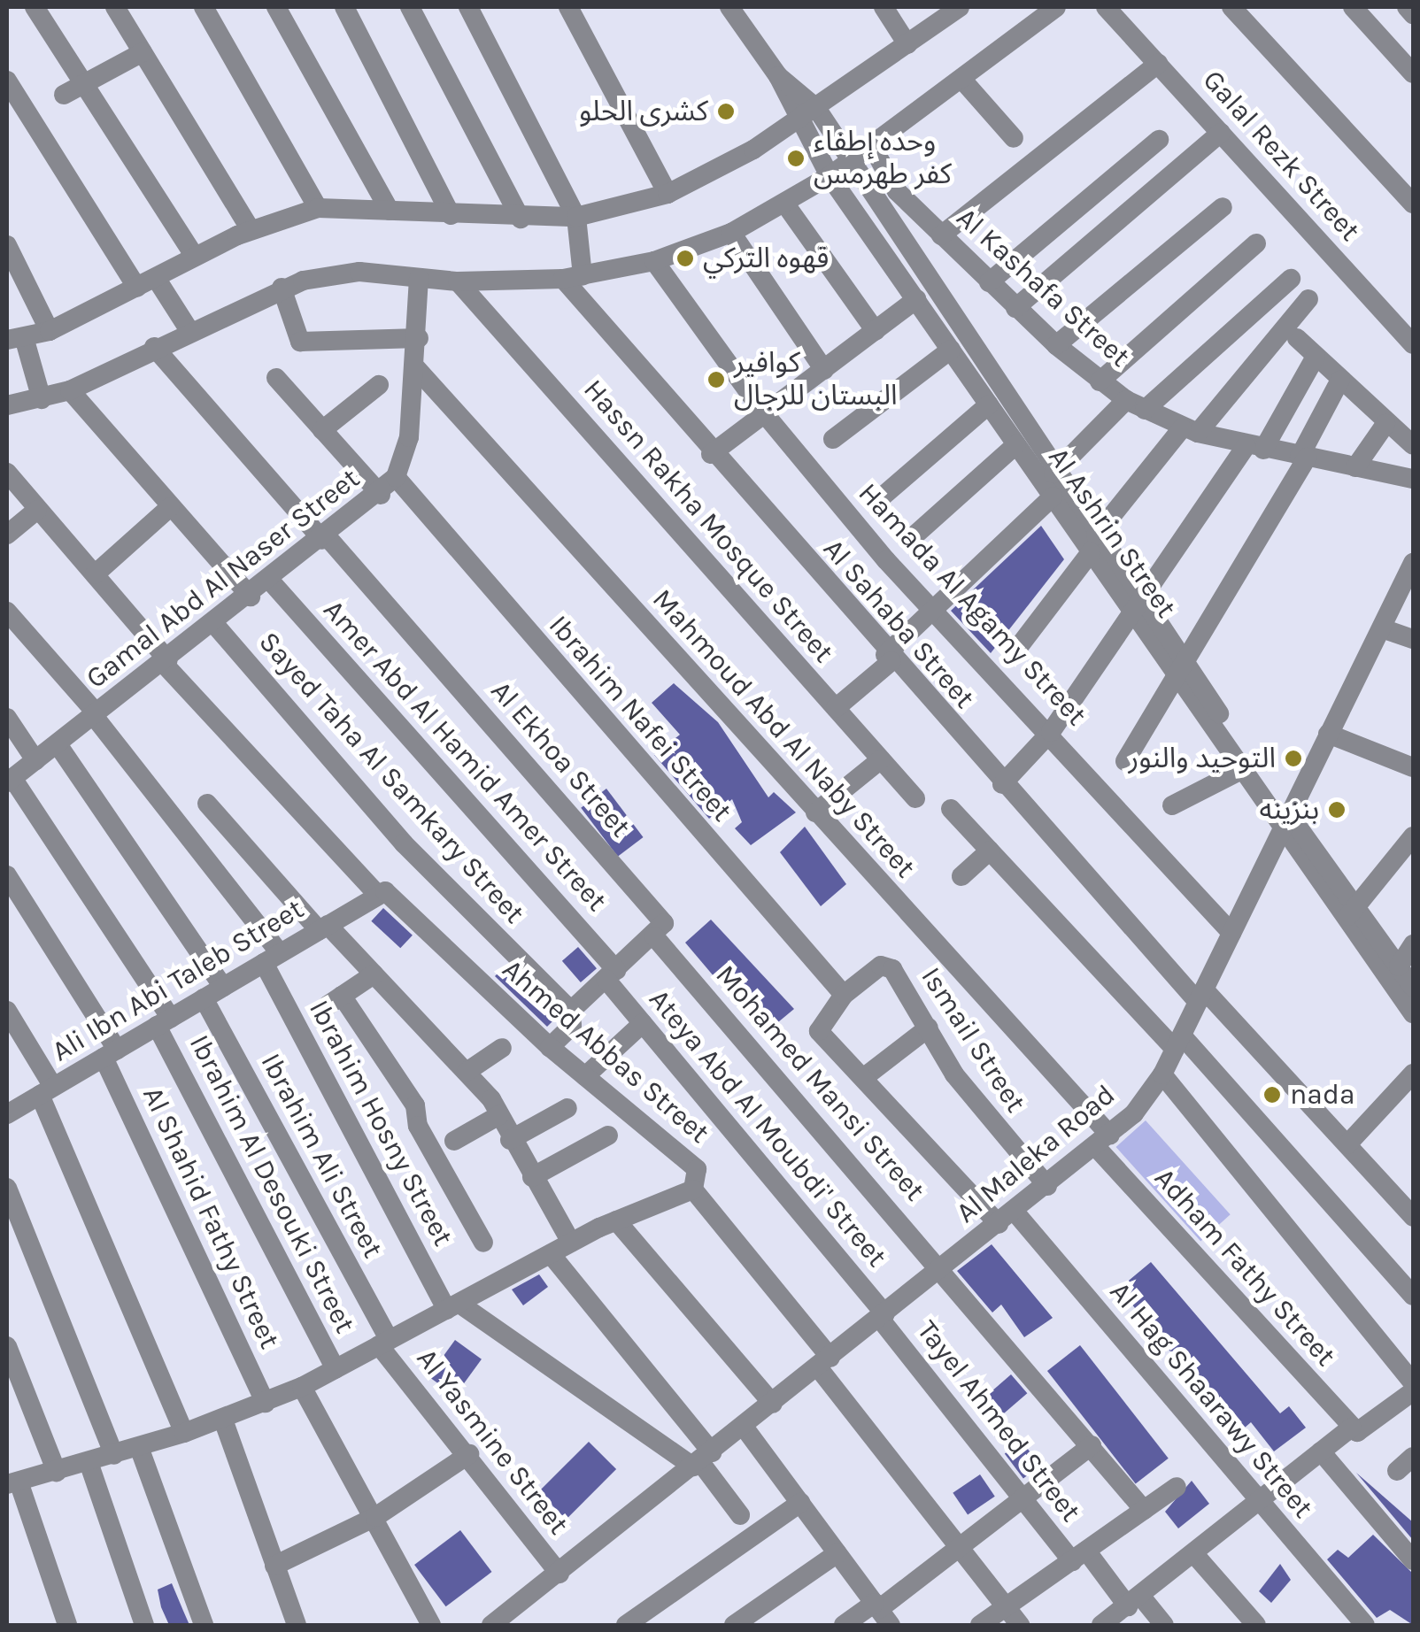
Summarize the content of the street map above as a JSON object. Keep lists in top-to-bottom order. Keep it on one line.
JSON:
{"streets":{"street":["Galal Rezk Street","Al Kashafa Street","Hassn Rakha Mosque Street","Al Ashrin Street","Gamal Abd Al Naser Street","Hamada Al Agamy Street","Al Sahaba Street","Ibrahim Nafei Street","Mahmoud Abd Al Naby Street","Amer Abd Al Hamid Amer Street","Al Ekhoa Street","Sayed Taha Al Samkary Street","Ali Ibn Abi Taleb Street","Ismail Street","Ahmed Abbas Street","Mohamed Mansi Street","Ibrahim Hosny Street","Ateya Abd Al Moubdi' Street","Al Maleka Road","Ibrahim Ali Street","Ibrahim Al Desouki Street","Al Shahid Fathy Street","Adham Fathy Street","Al Hag Shaarawy Street","Tayel Ahmed Street","Al Yasmine Street"]},"crossings":[["Al Ashrin Street","Al Maleka Road"],["Gamal Abd Al Naser Street","Ibrahim Nafei Street"],["Gamal Abd Al Naser Street","Mahmoud Abd Al Naby Street"],["Gamal Abd Al Naser Street","Amer Abd Al Hamid Amer Street"],["Gamal Abd Al Naser Street","Al Ekhoa Street"],["Gamal Abd Al Naser Street","Sayed Taha Al Samkary Street"],["Gamal Abd Al Naser Street","Ibrahim Hosny Street"],["Gamal Abd Al Naser Street","Ibrahim Al Desouki Street"],["Hamada Al Agamy Street","Al Maleka Road"],["Al Sahaba Street","Al Maleka Road"],["Ibrahim Nafei Street","Ismail Street"],["Ibrahim Nafei Street","Al Hag Shaarawy Street"],["Mahmoud Abd Al Naby Street","Al Maleka Road"],["Mahmoud Abd Al Naby Street","Adham Fathy Street"],["Amer Abd Al Hamid Amer Street","Ateya Abd Al Moubdi' Street"],["Al Ekhoa Street","Mohamed Mansi Street"],["Ali Ibn Abi Taleb Street","Ahmed Abbas Street"],["Ali Ibn Abi Taleb Street","Ibrahim Hosny Street"],["Ali Ibn Abi Taleb Street","Ibrahim Ali Street"],["Ali Ibn Abi Taleb Street","Ibrahim Al Desouki Street"],["Ali Ibn Abi Taleb Street","Al Shahid Fathy Street"],["Ismail Street","Al Maleka Road"],["Ismail Street","Al Hag Shaarawy Street"],["Ahmed Abbas Street","Al Maleka Road"],["Mohamed Mansi Street","Al Maleka Road"],["Ateya Abd Al Moubdi' Street","Al Maleka Road"],["Ateya Abd Al Moubdi' Street","Tayel Ahmed Street"],["Al Maleka Road","Adham Fathy Street"],["Al Maleka Road","Al Hag Shaarawy Street"],["Al Maleka Road","Tayel Ahmed Street"],["Al Maleka Road","Al Yasmine Street"],["Ibrahim Ali Street","Al Yasmine Street"]],"places":["كشرى الحلو","وحده إطفاء كفر طهرمس","قهوه التركي","كوافير البستان للرجال","التوحيد والنور","بنزينه","nada"]}
